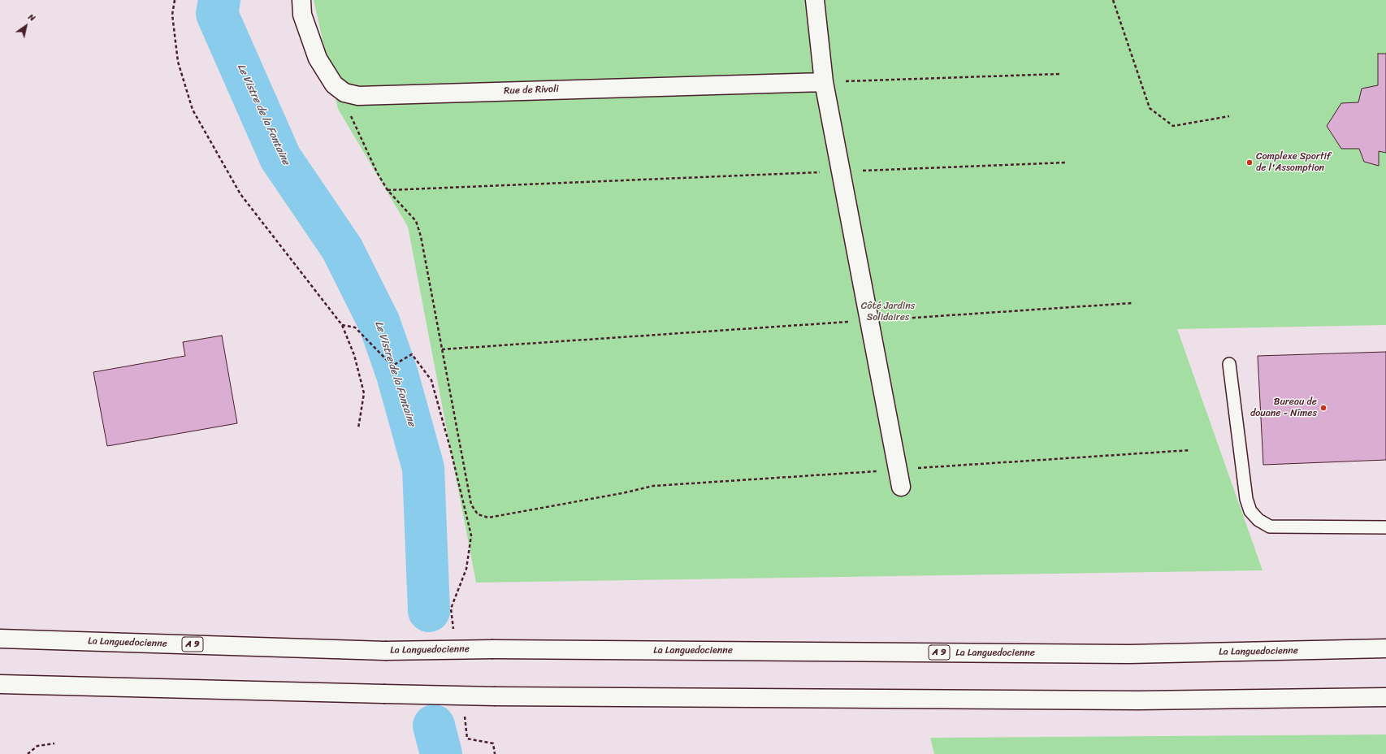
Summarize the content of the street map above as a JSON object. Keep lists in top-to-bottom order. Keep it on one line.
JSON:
{"streets":{"main road":["Rue de Rivoli","La Languedocienne","A 9"]},"water":["Le Vistre de la Fontaine"],"parks":["Côté Jardins Solidaires"],"places":["Complexe Sportif de l'Assomption","Bureau de douane - Nîmes"],"north":"top right"}
